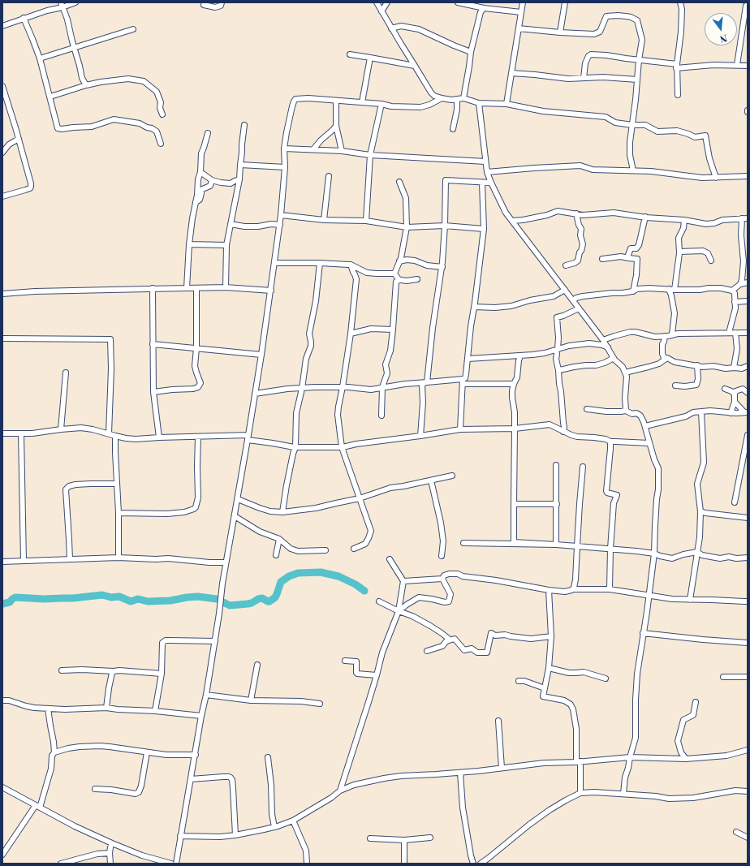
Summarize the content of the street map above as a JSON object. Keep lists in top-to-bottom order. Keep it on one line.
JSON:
{"north":"bottom"}
